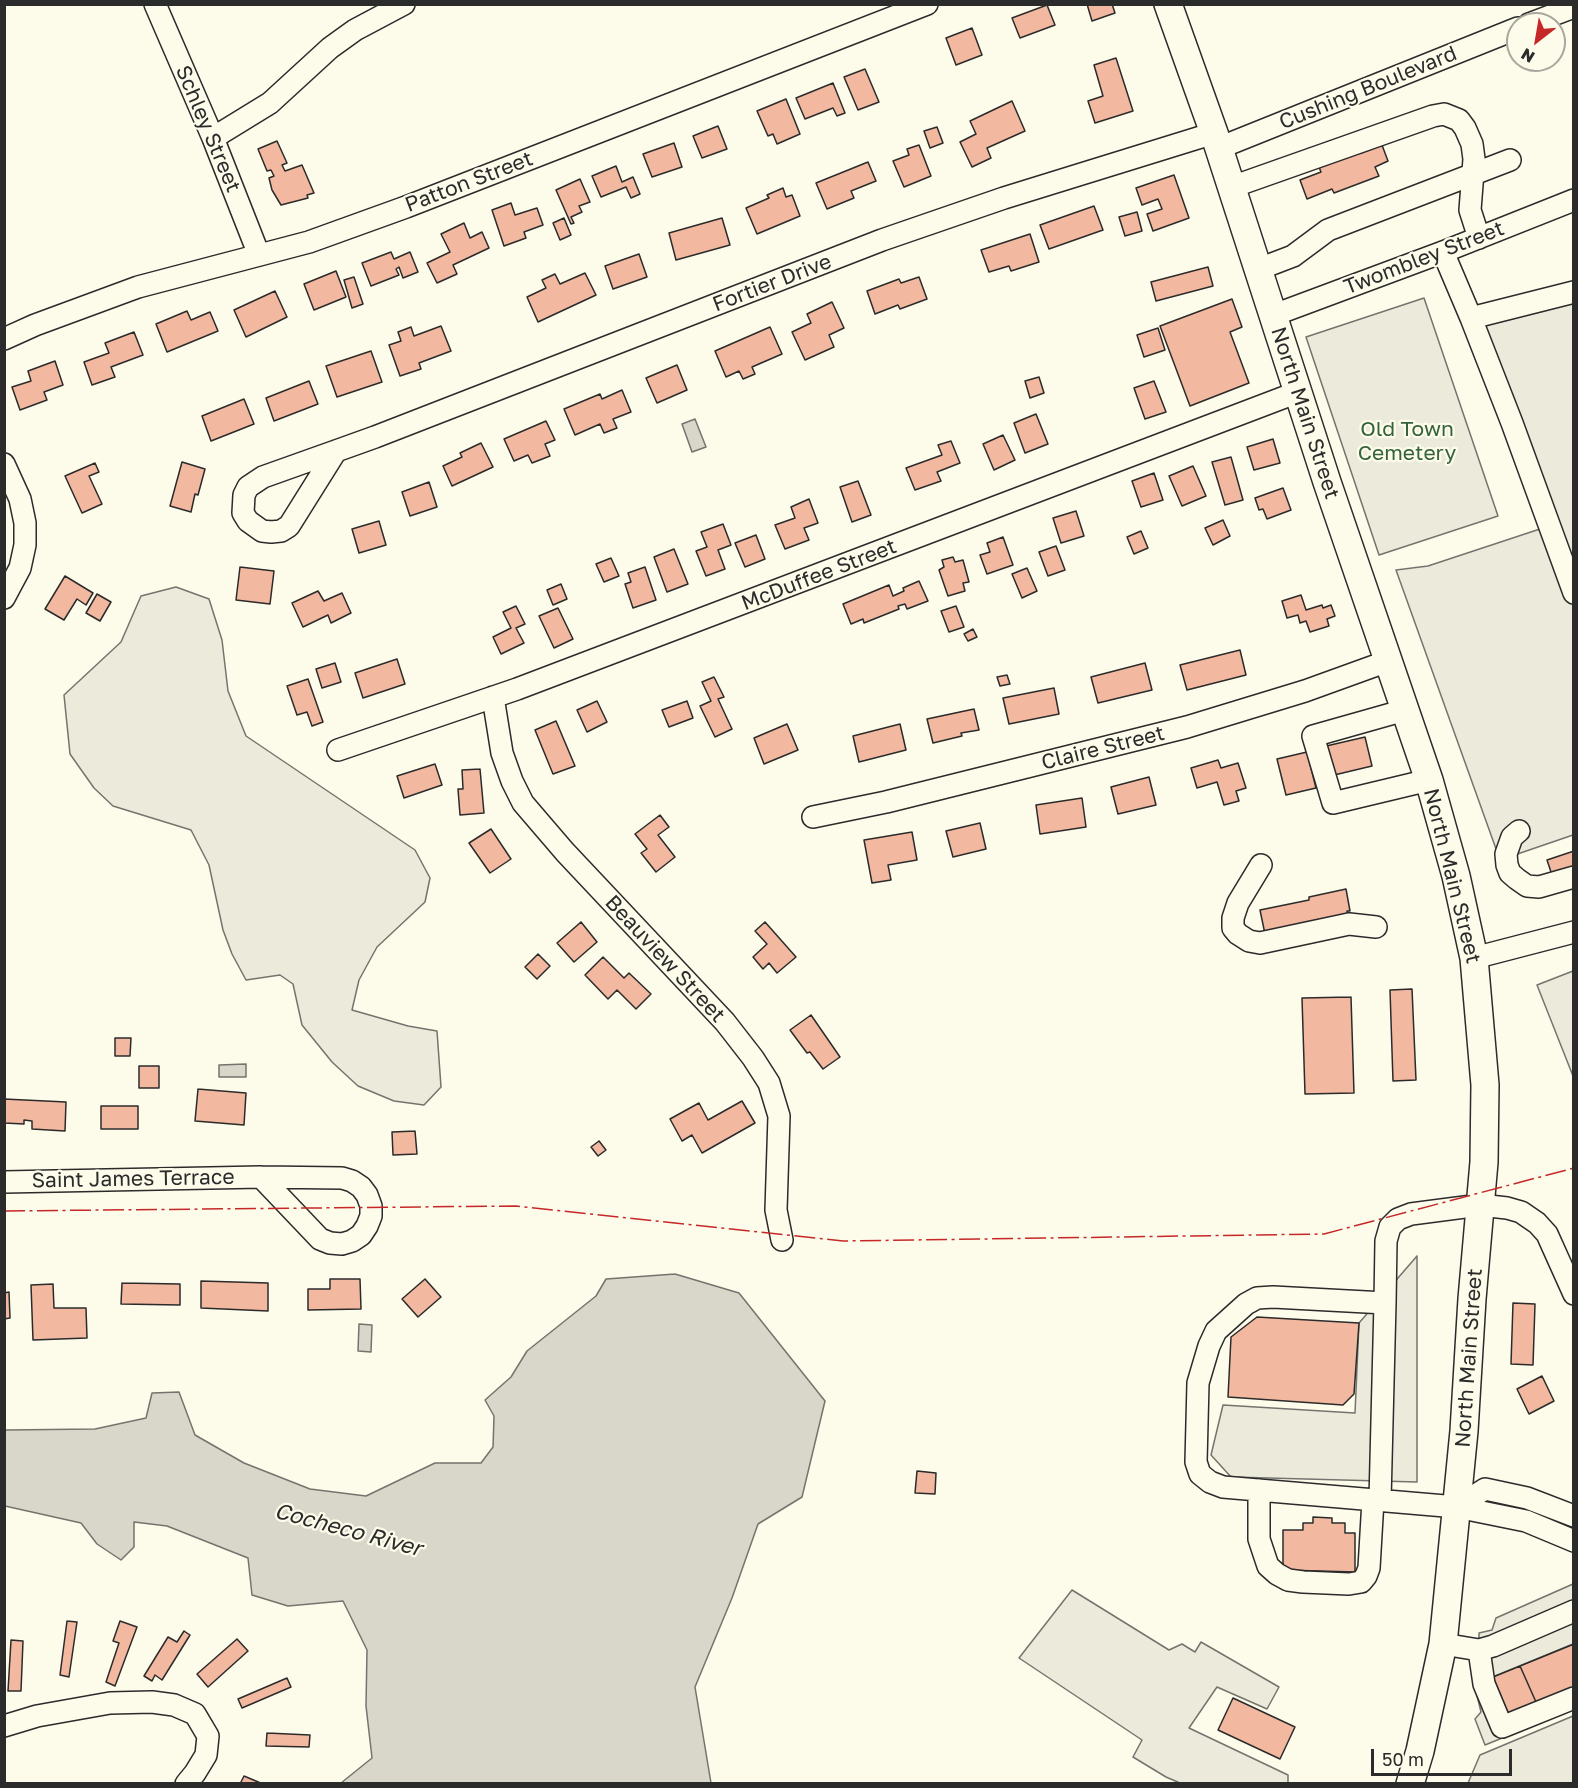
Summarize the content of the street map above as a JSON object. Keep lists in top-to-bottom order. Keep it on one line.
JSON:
{"streets":{"main road":["North Main Street"],"street":["Cushing Boulevard","Schley Street","Patton Street","Twombley Street","Fortier Drive","McDuffee Street","Claire Street","Beauview Street","Saint James Terrace"]},"crossings":[["Cushing Boulevard","Fortier Drive"],["Cushing Boulevard","North Main Street"],["Schley Street","Patton Street"],["Twombley Street","North Main Street"],["Fortier Drive","North Main Street"],["North Main Street","McDuffee Street"],["North Main Street","Claire Street"],["McDuffee Street","Beauview Street"]],"water":["Cocheco River"],"parks":["Old Town Cemetery"],"scale_bar":"50 m","north":"bottom left"}
